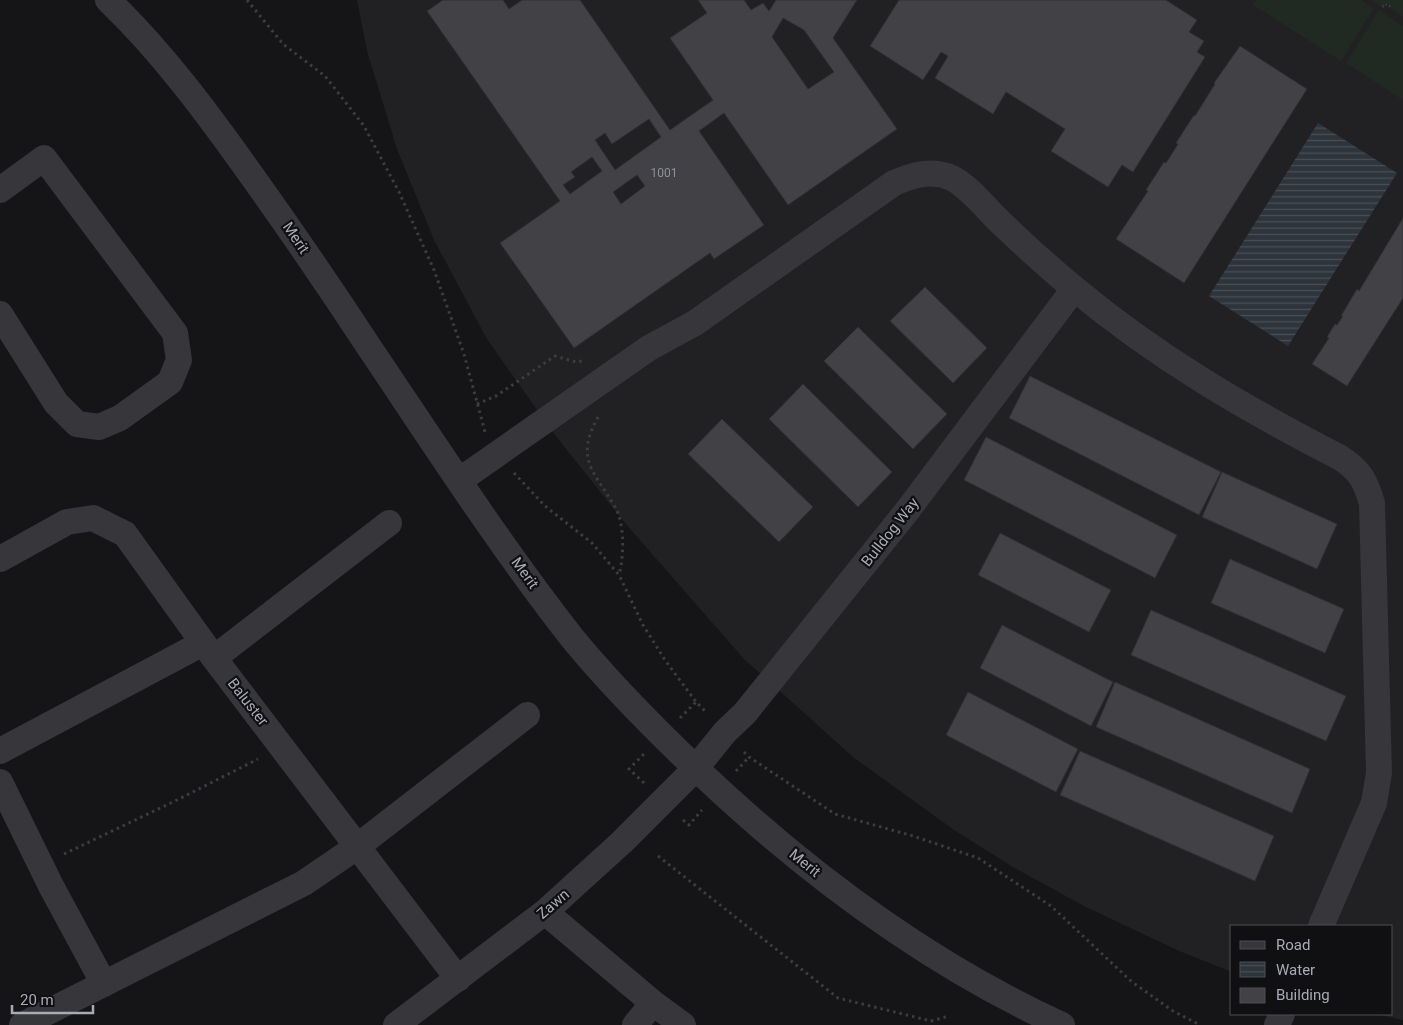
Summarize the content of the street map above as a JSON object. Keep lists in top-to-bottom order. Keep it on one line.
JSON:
{"streets":{"street":["Merit","Bulldog Way","Baluster","Zawn"]},"crossings":[["Merit","Bulldog Way"],["Merit","Zawn"],["Bulldog Way","Zawn"],["Baluster","Zawn"]],"house_numbers":["1001"],"legend":["Road","Water","Building"],"scale_bar":"20 m"}
